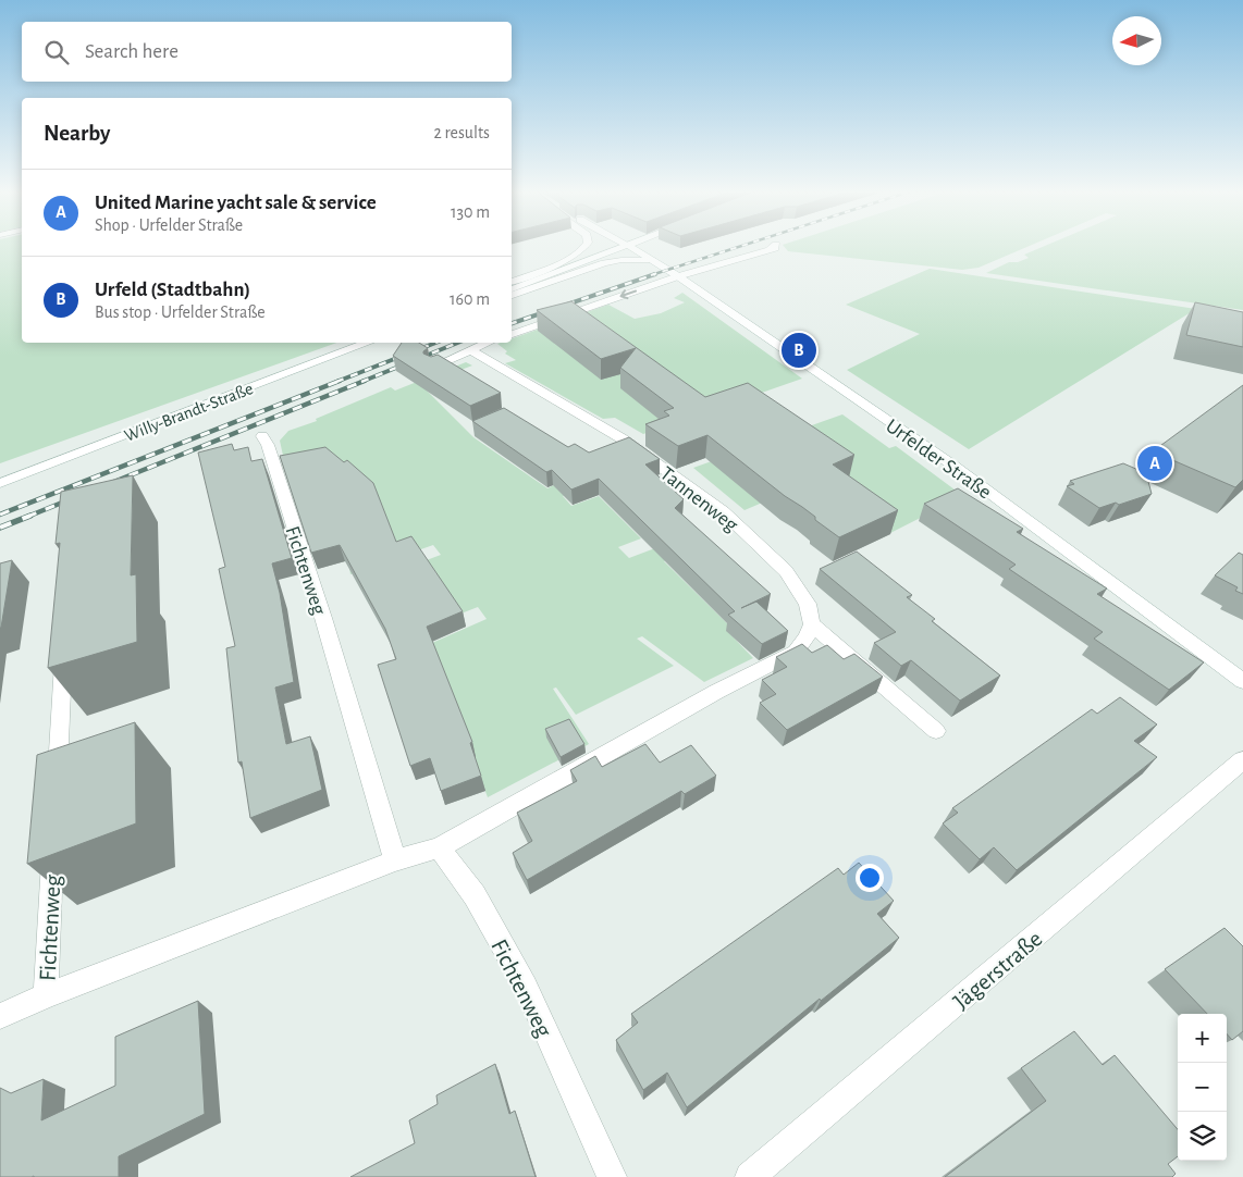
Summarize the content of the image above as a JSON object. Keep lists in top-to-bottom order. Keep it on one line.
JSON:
{"streets":{"street":["Willy-Brandt-Straße","Urfelder Straße","Tannenweg","Fichtenweg","Jägerstraße"]},"north":"left","page":{"search":"Search here","heading":["Nearby","2 results"],"list":[{"mark":"A","name":"United Marine yacht sale & service","note":"Shop · Urfelder Straße","value":"130 m"},{"mark":"B","name":"Urfeld (Stadtbahn)","note":"Bus stop · Urfelder Straße","value":"160 m"}],"pins":["B","A"],"map_buttons":["+","−"]}}
